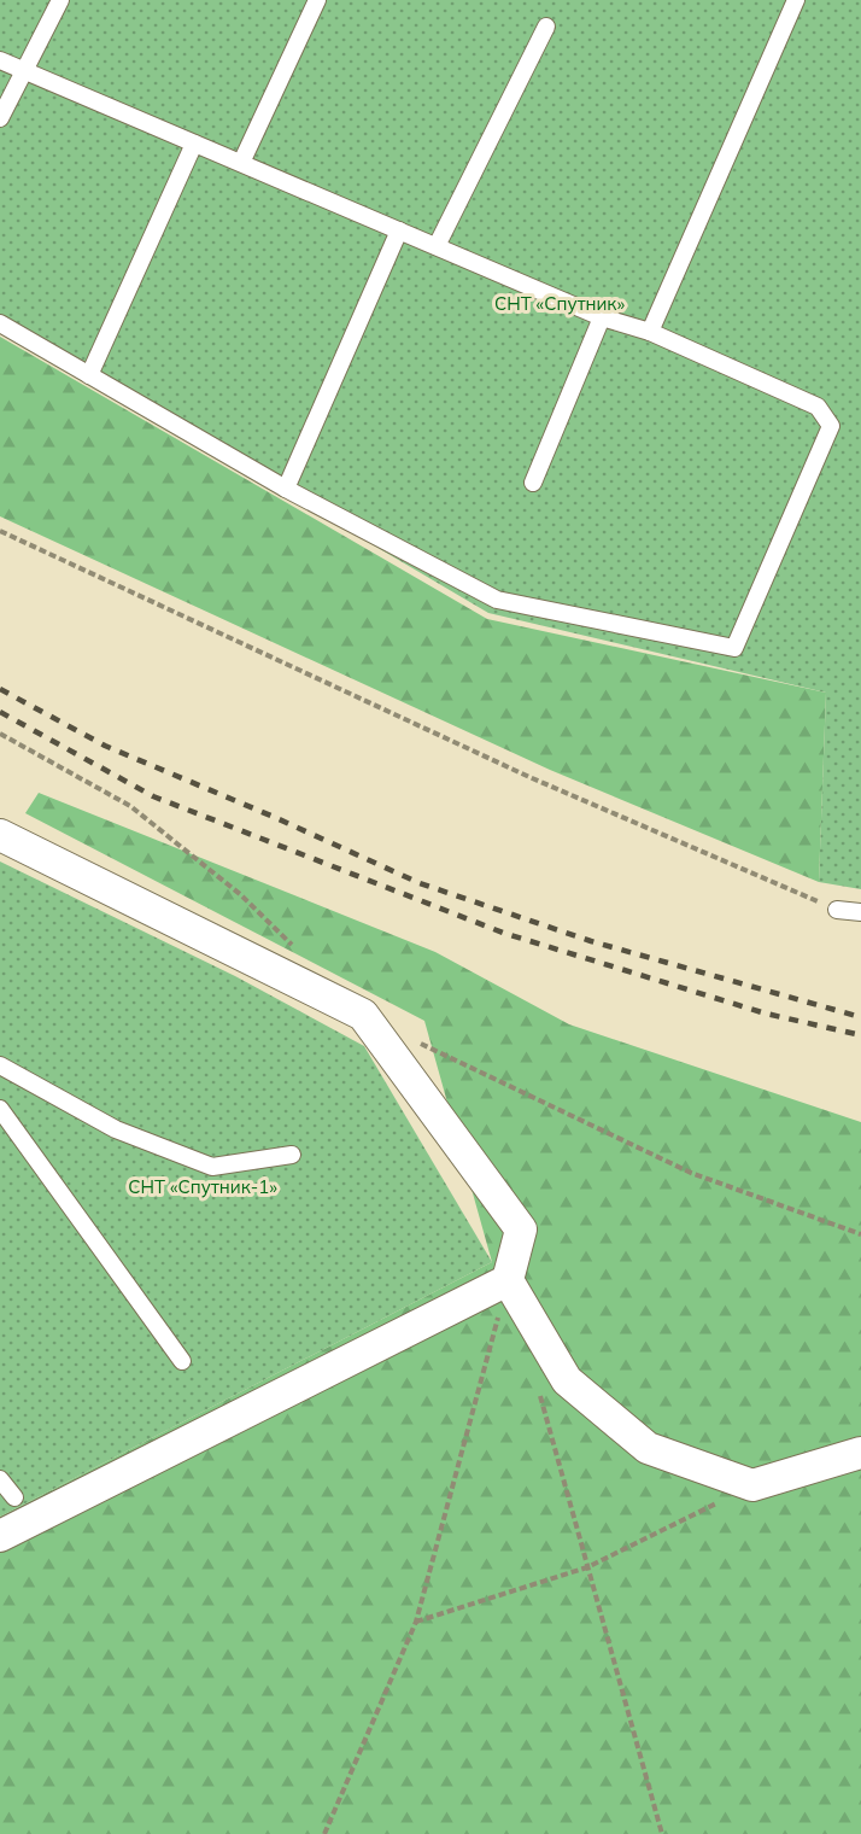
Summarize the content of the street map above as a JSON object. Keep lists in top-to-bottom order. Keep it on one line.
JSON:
{"parks":["СНТ «Спутник»","СНТ «Спутник-1»"]}
